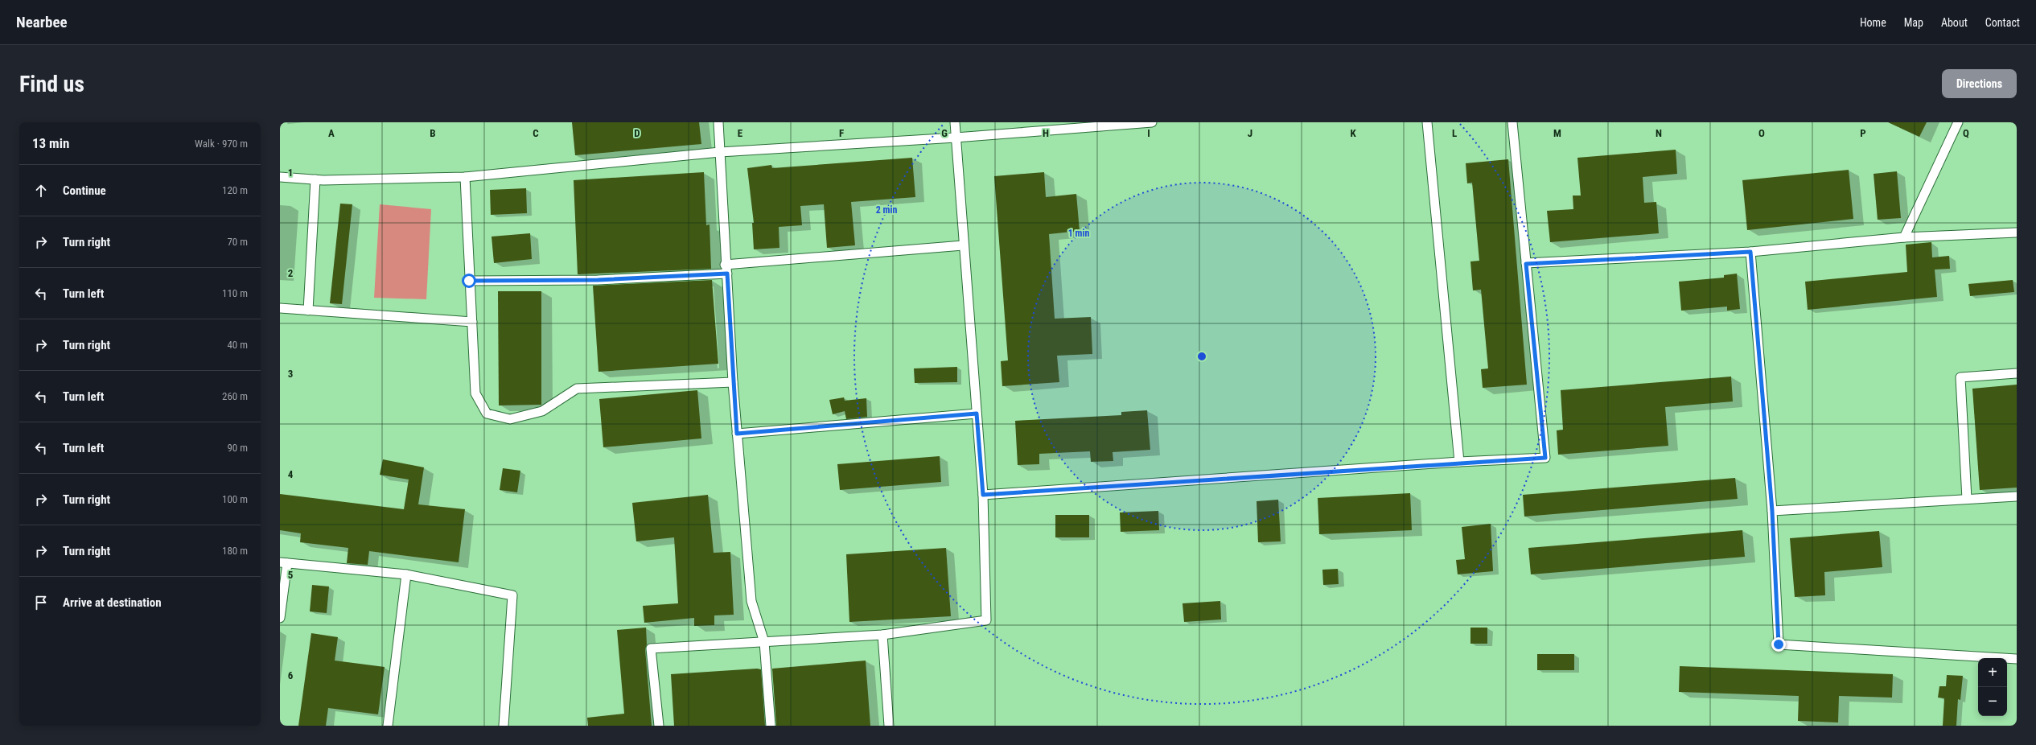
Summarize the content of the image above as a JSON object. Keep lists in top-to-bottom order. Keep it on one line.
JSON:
{"page":{"header":"Nearbee","nav":["Home","Map","About","Contact"],"buttons":"Directions","title":"Find us","heading":["13 min","Walk · 970 m"],"list":[["Continue","120 m"],["Turn right","70 m"],["Turn left","110 m"],["Turn right","40 m"],["Turn left","260 m"],["Turn left","90 m"],["Turn right","100 m"],["Turn right","180 m"],"Arrive at destination"],"map_buttons":["+","−"]},"grid":{"columns":["A","B","C","D","E","F","G","H","I","J","K","L","M","N","O","P","Q"],"rows":["1","2","3","4","5","6"]},"rings":["2 min","1 min"]}
